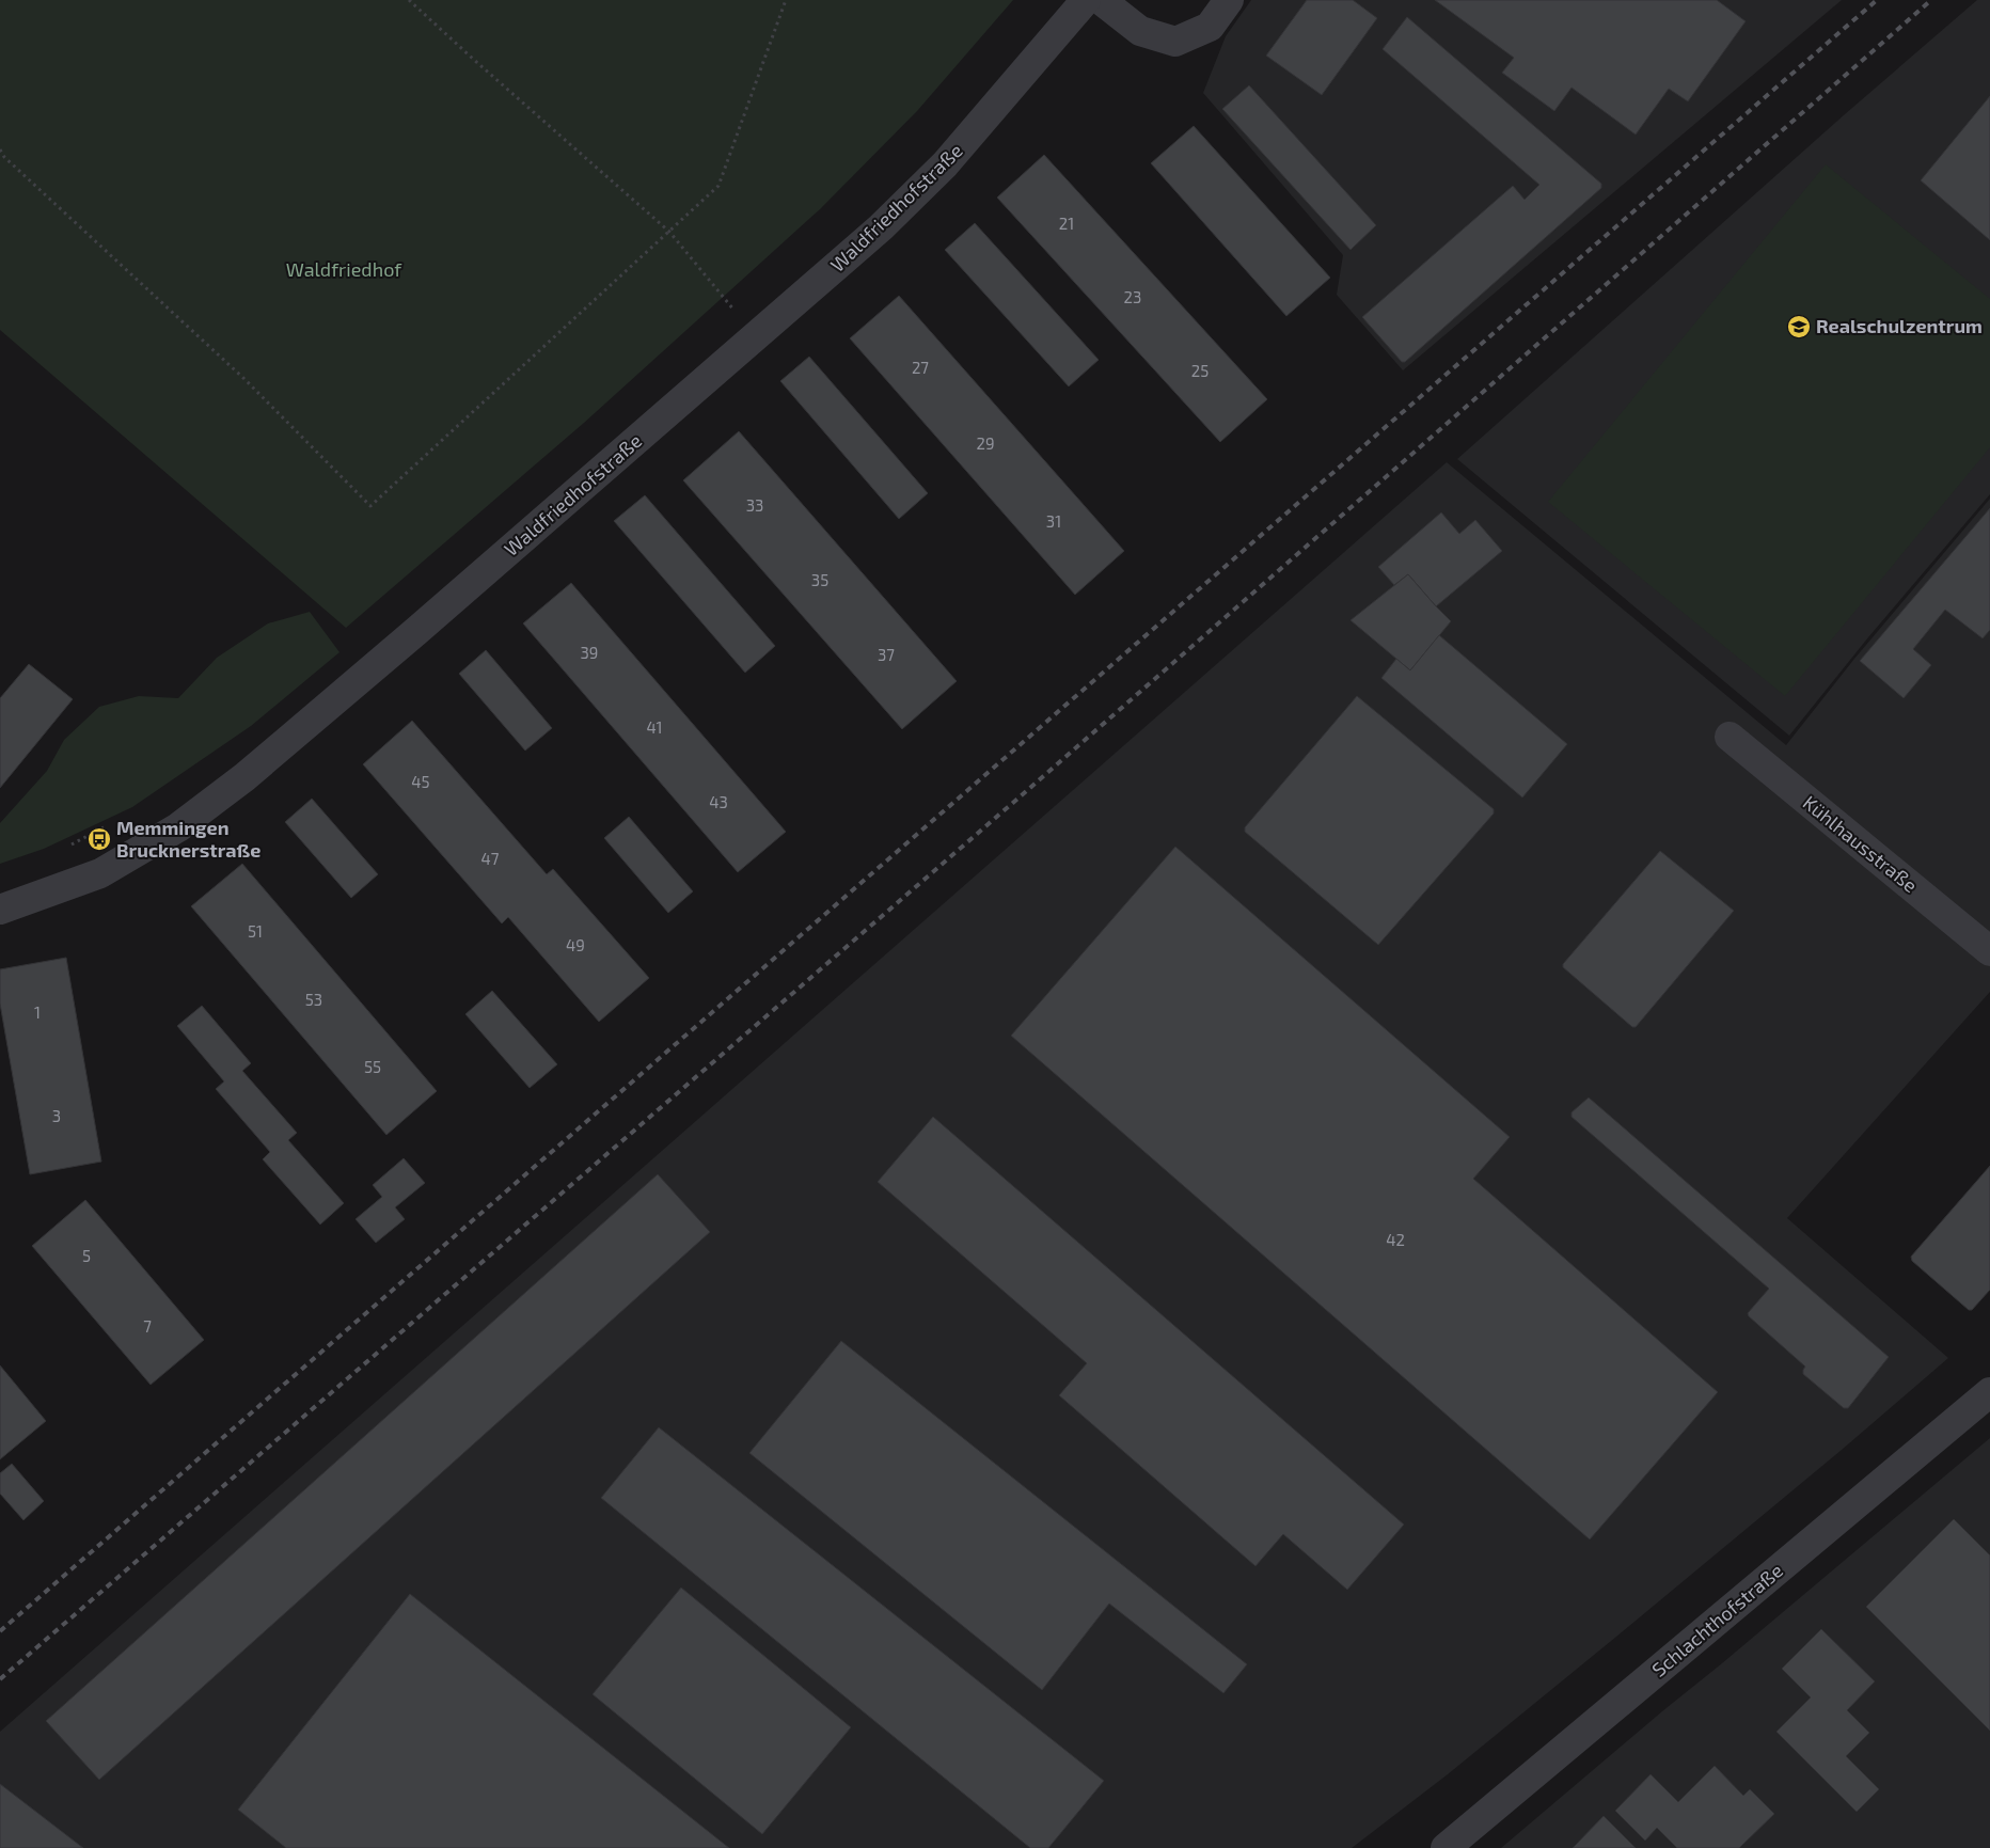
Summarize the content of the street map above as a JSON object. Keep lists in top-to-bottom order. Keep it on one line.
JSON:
{"streets":{"street":["Waldfriedhofstraße","Kühlhausstraße","Schlachthofstraße"]},"parks":["Waldfriedhof"],"places":{"school or university":["Realschulzentrum"],"bus stop":["Memmingen Brucknerstraße"]},"house_numbers":["21","23","27","25","29","33","31","35","39","37","41","45","43","47","51","49","53","1","55","3","42","5","7"]}
